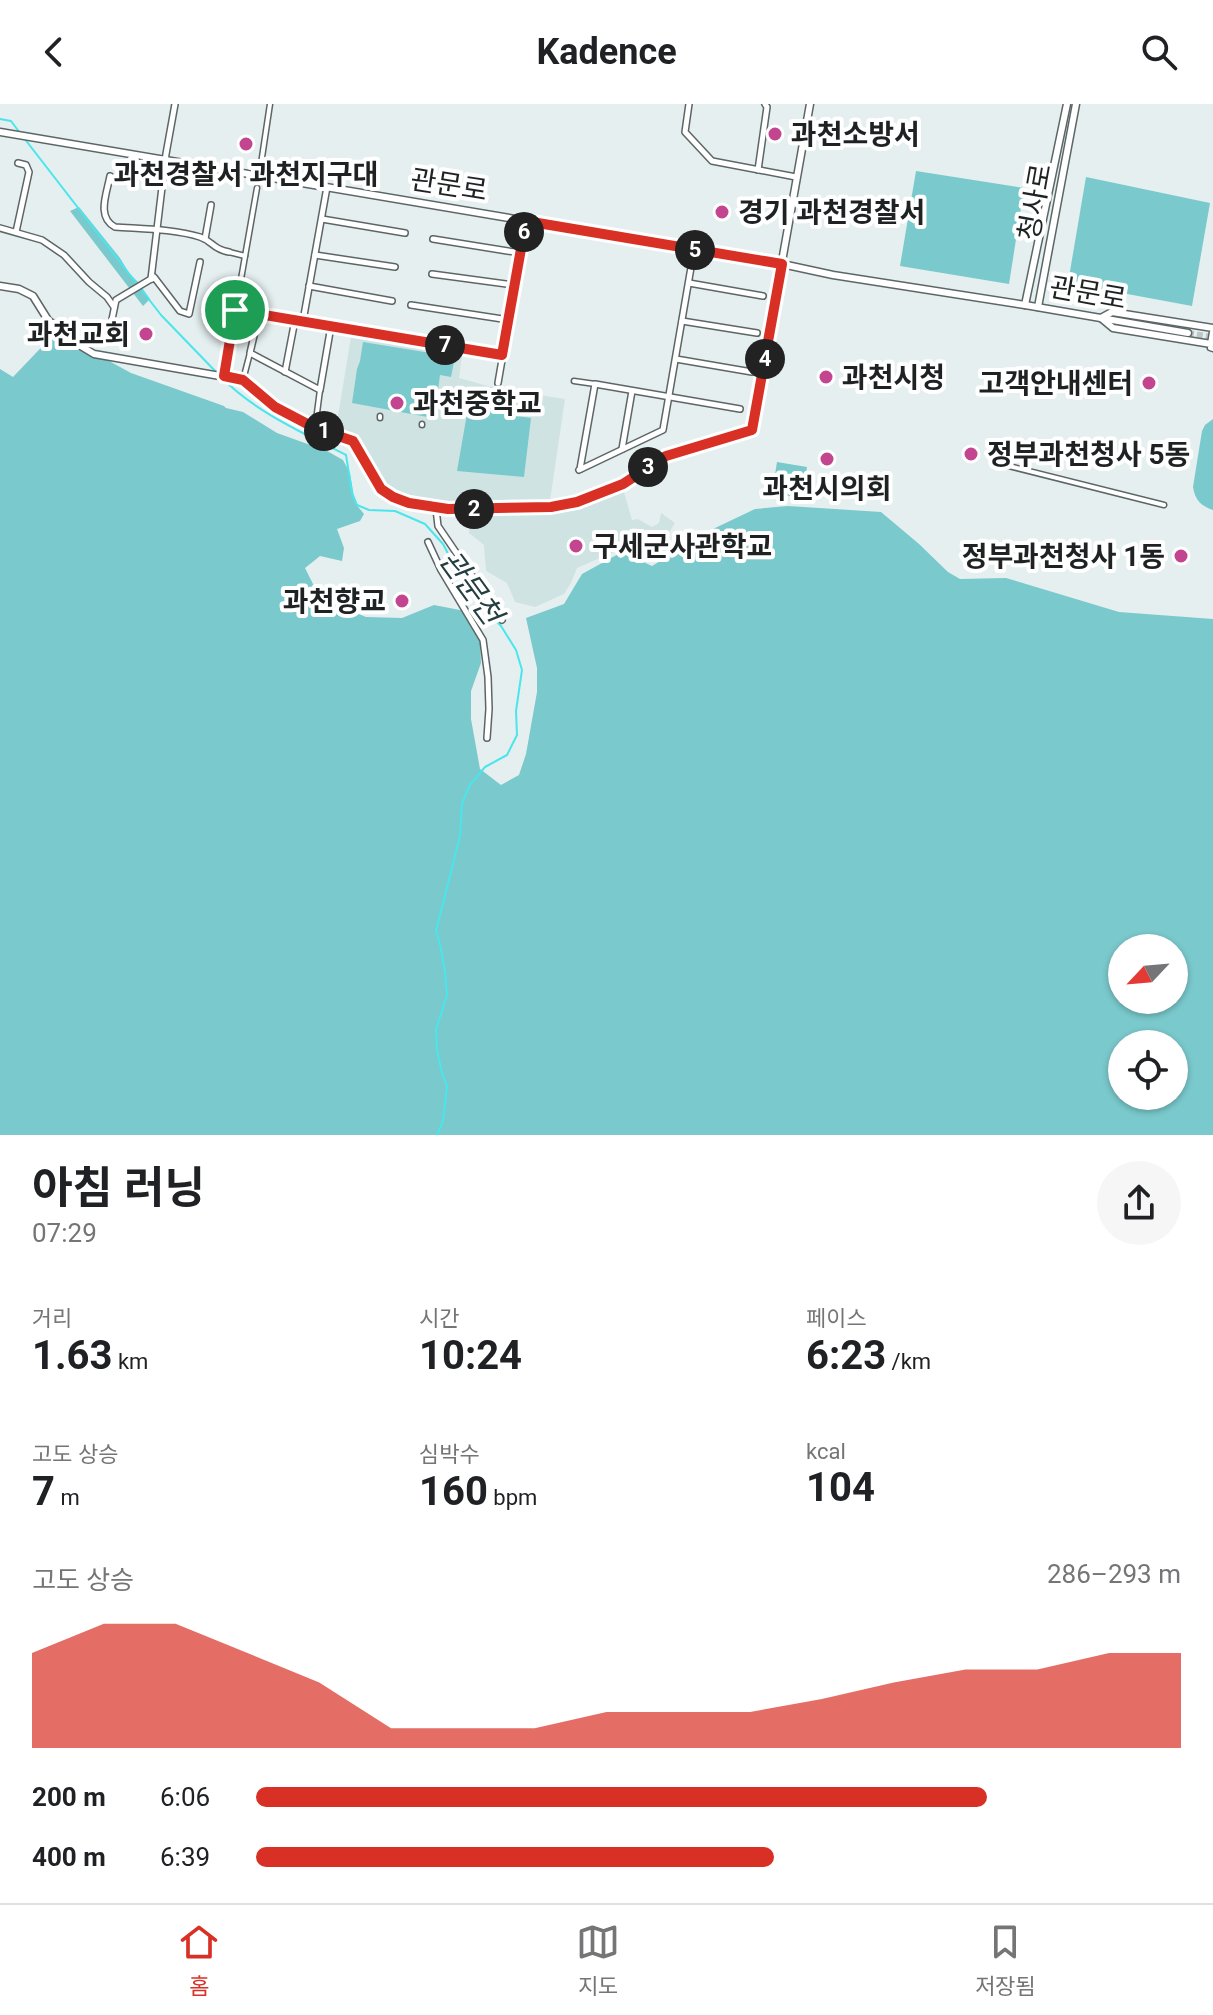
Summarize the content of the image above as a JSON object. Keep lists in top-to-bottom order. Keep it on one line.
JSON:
{"streets":{"street":["관문로","청사로"]},"crossings":[["관문로","청사로"]],"water":["관문천"],"places":["과천소방서","과천경찰서 과천지구대","경기 과천경찰서","과천교회","과천시청","고객안내센터","과천중학교","정부과천청사 5동","과천시의회","구세군사관학교","정부과천청사 1동","과천향교"],"north":"bottom left","page":{"header":"Kadence","pins":["6","5","7","4","1","3","2"],"heading":["아침 러닝","07:29"],"stats":[["거리","1.63 km"],["시간","10:24"],["페이스","6:23 /km"],["고도 상승","7 m"],["심박수","160 bpm"],["kcal","104"]],"chart":["고도 상승","286–293 m"],"list":[{"name":"200 m","note":"6:06"},{"name":"400 m","note":"6:39"}],"tabs":["홈","지도","저장됨"]}}
